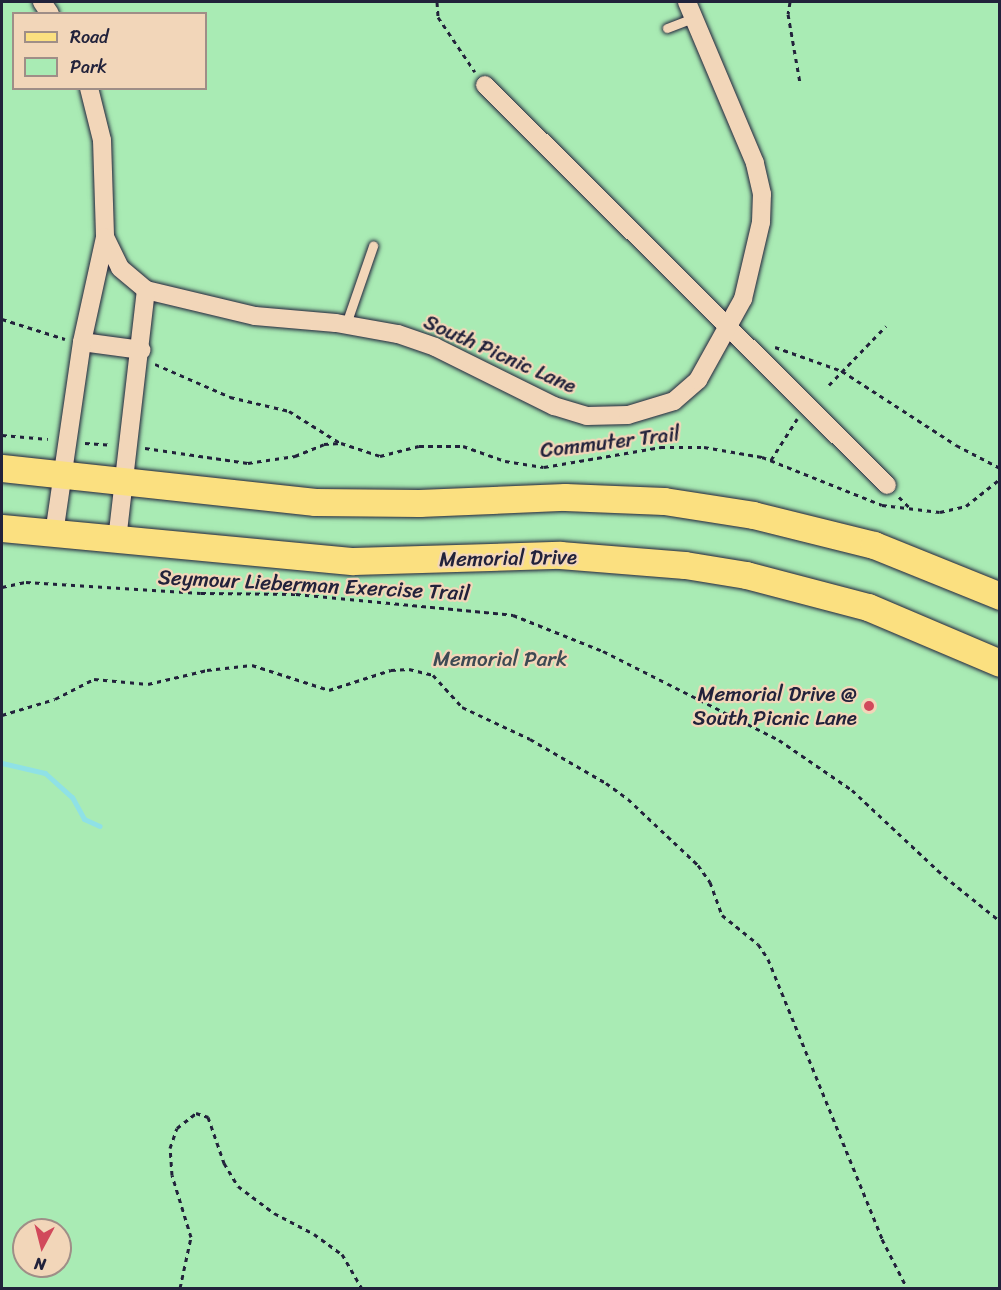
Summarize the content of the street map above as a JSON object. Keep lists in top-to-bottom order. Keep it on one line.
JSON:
{"streets":{"main road":["Memorial Drive"],"street":["South Picnic Lane"],"path":["Commuter Trail","Seymour Lieberman Exercise Trail"]},"crossings":[["South Picnic Lane","Memorial Drive"]],"parks":["Memorial Park"],"places":["Memorial Drive @ South Picnic Lane"],"legend":["Road","Park"],"north":"bottom"}
